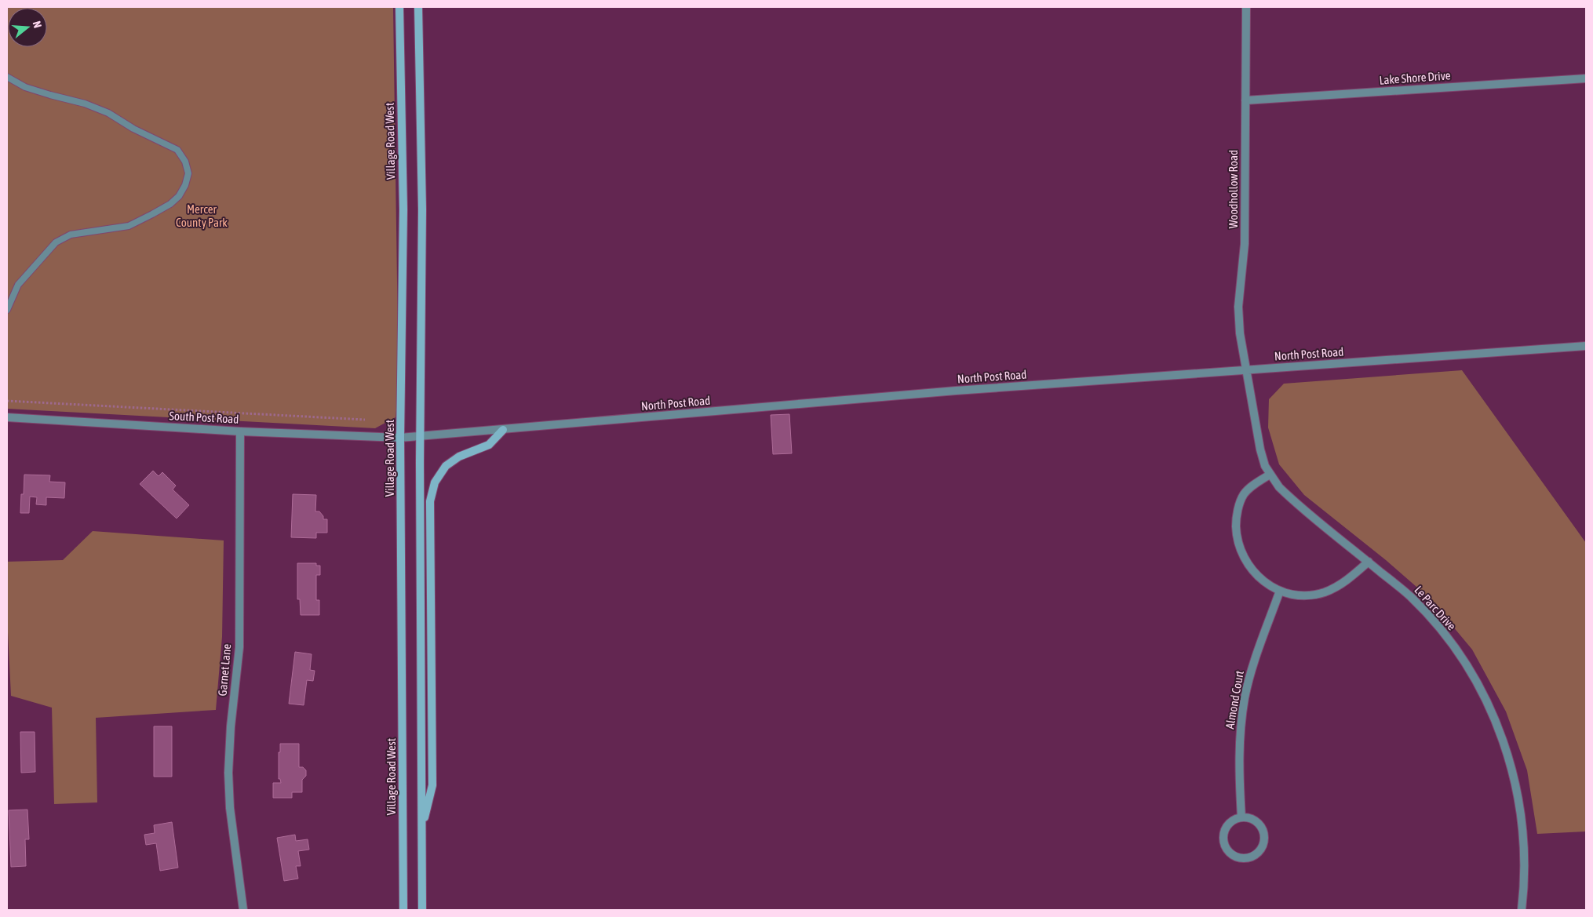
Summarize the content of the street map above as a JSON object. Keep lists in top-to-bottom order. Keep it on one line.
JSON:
{"streets":{"main road":["Village Road West"],"street":["Lake Shore Drive","Woodhollow Road","North Post Road","South Post Road","Le Parc Drive","Garnet Lane","Almond Court"]},"crossings":[["Lake Shore Drive","Woodhollow Road"],["Village Road West","North Post Road"],["Village Road West","South Post Road"],["Woodhollow Road","North Post Road"],["Woodhollow Road","Le Parc Drive"],["North Post Road","South Post Road"],["North Post Road","Le Parc Drive"],["South Post Road","Garnet Lane"]],"parks":["Mercer County Park"],"north":"right"}
